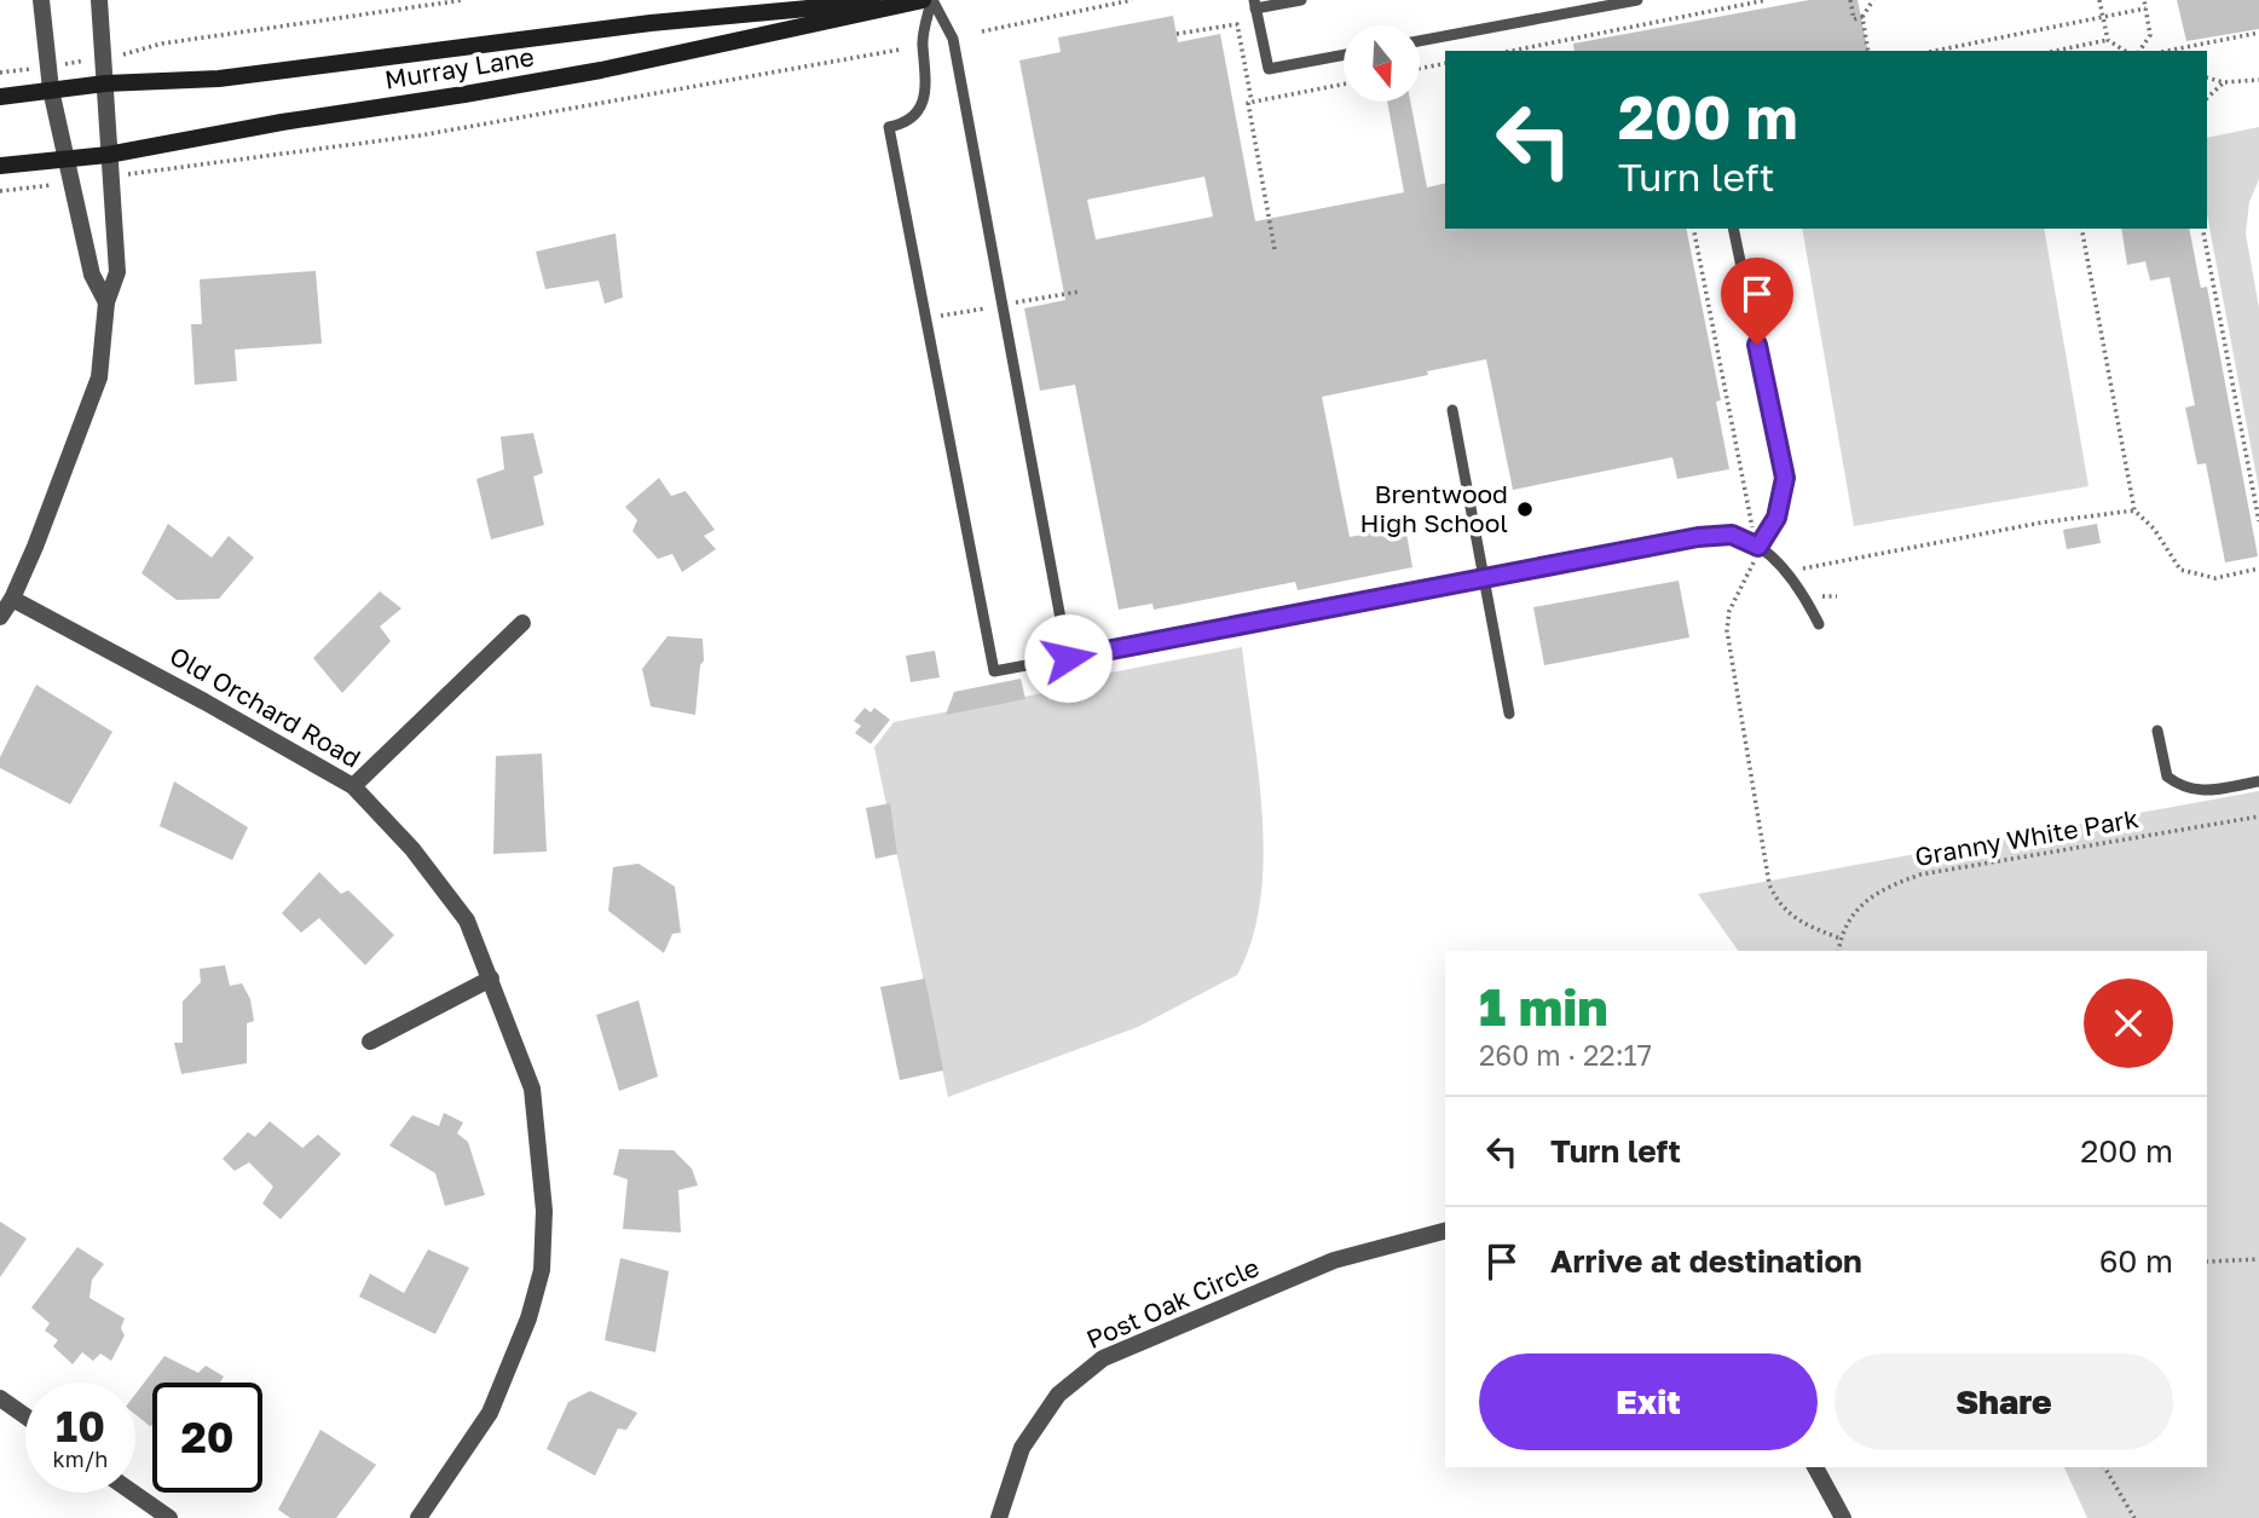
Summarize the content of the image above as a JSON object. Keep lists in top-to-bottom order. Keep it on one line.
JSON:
{"streets":{"main road":["Murray Lane"],"street":["Old Orchard Road","Post Oak Circle"],"path":["Granny White Park"]},"places":["Brentwood High School"],"north":"bottom","page":{"turn":["200 m","Turn left"],"heading":["1 min","260 m · 22:17"],"list":[{"name":"Turn left","value":"200 m"},{"name":"Arrive at destination","value":"60 m"}],"buttons":["Exit","Share"],"speed":"10 km/h","limit":"20"}}
